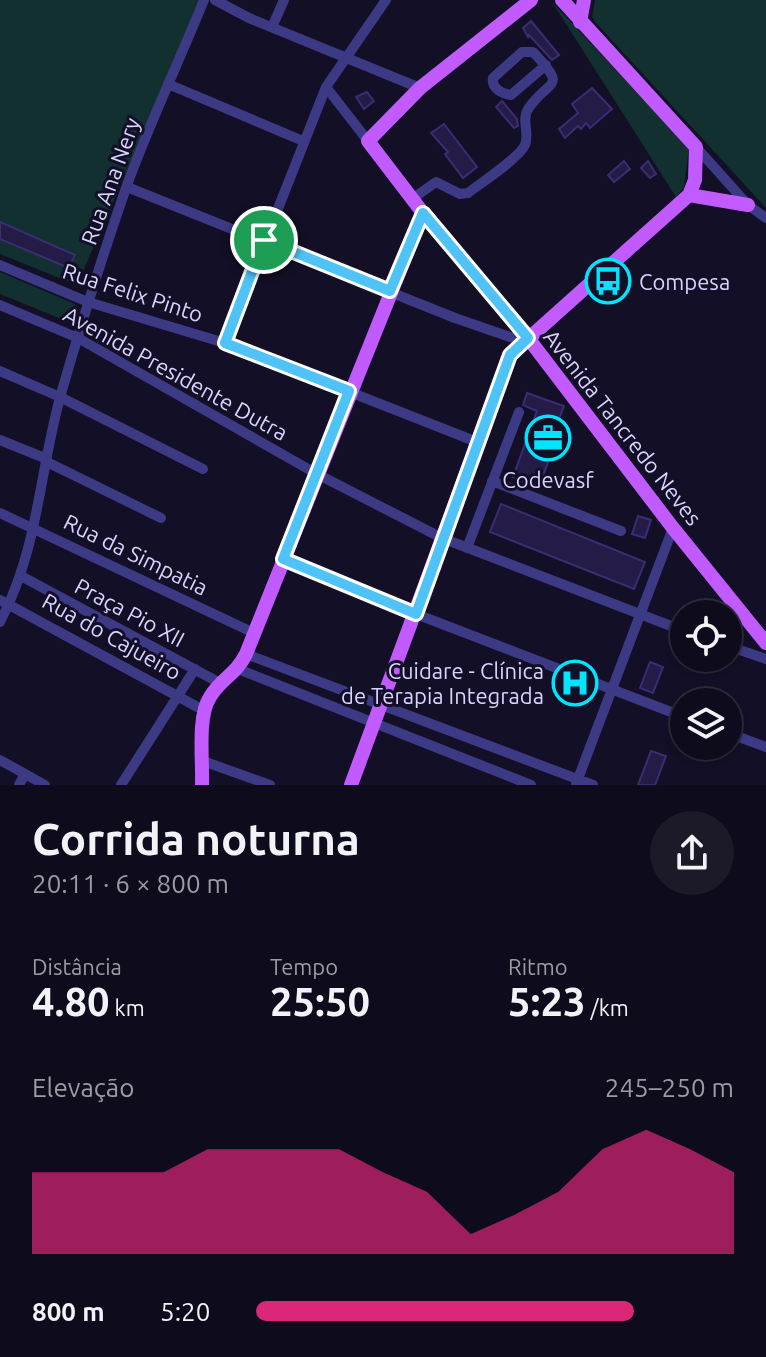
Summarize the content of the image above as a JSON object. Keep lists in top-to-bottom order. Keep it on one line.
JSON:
{"streets":{"main road":["Avenida Tancredo Neves"],"street":["Rua Ana Nery","Rua Felix Pinto","Avenida Presidente Dutra","Rua da Simpatia","Praça Pio XII","Rua do Cajueiro"]},"crossings":[["Rua Ana Nery","Rua Felix Pinto"],["Rua Ana Nery","Avenida Presidente Dutra"],["Rua Ana Nery","Rua da Simpatia"],["Rua Ana Nery","Praça Pio XII"],["Rua Ana Nery","Rua do Cajueiro"]],"places":{"bus stop":["Compesa"],"office":["Codevasf"],"hospital":["Cuidare - Clínica de Terapia Integrada"]},"page":{"heading":["Corrida noturna","20:11 · 6 × 800 m"],"stats":[["Distância","4.80 km"],["Tempo","25:50"],["Ritmo","5:23 /km"]],"chart":["Elevação","245–250 m"],"list":[{"name":"800 m","note":"5:20"}]}}
